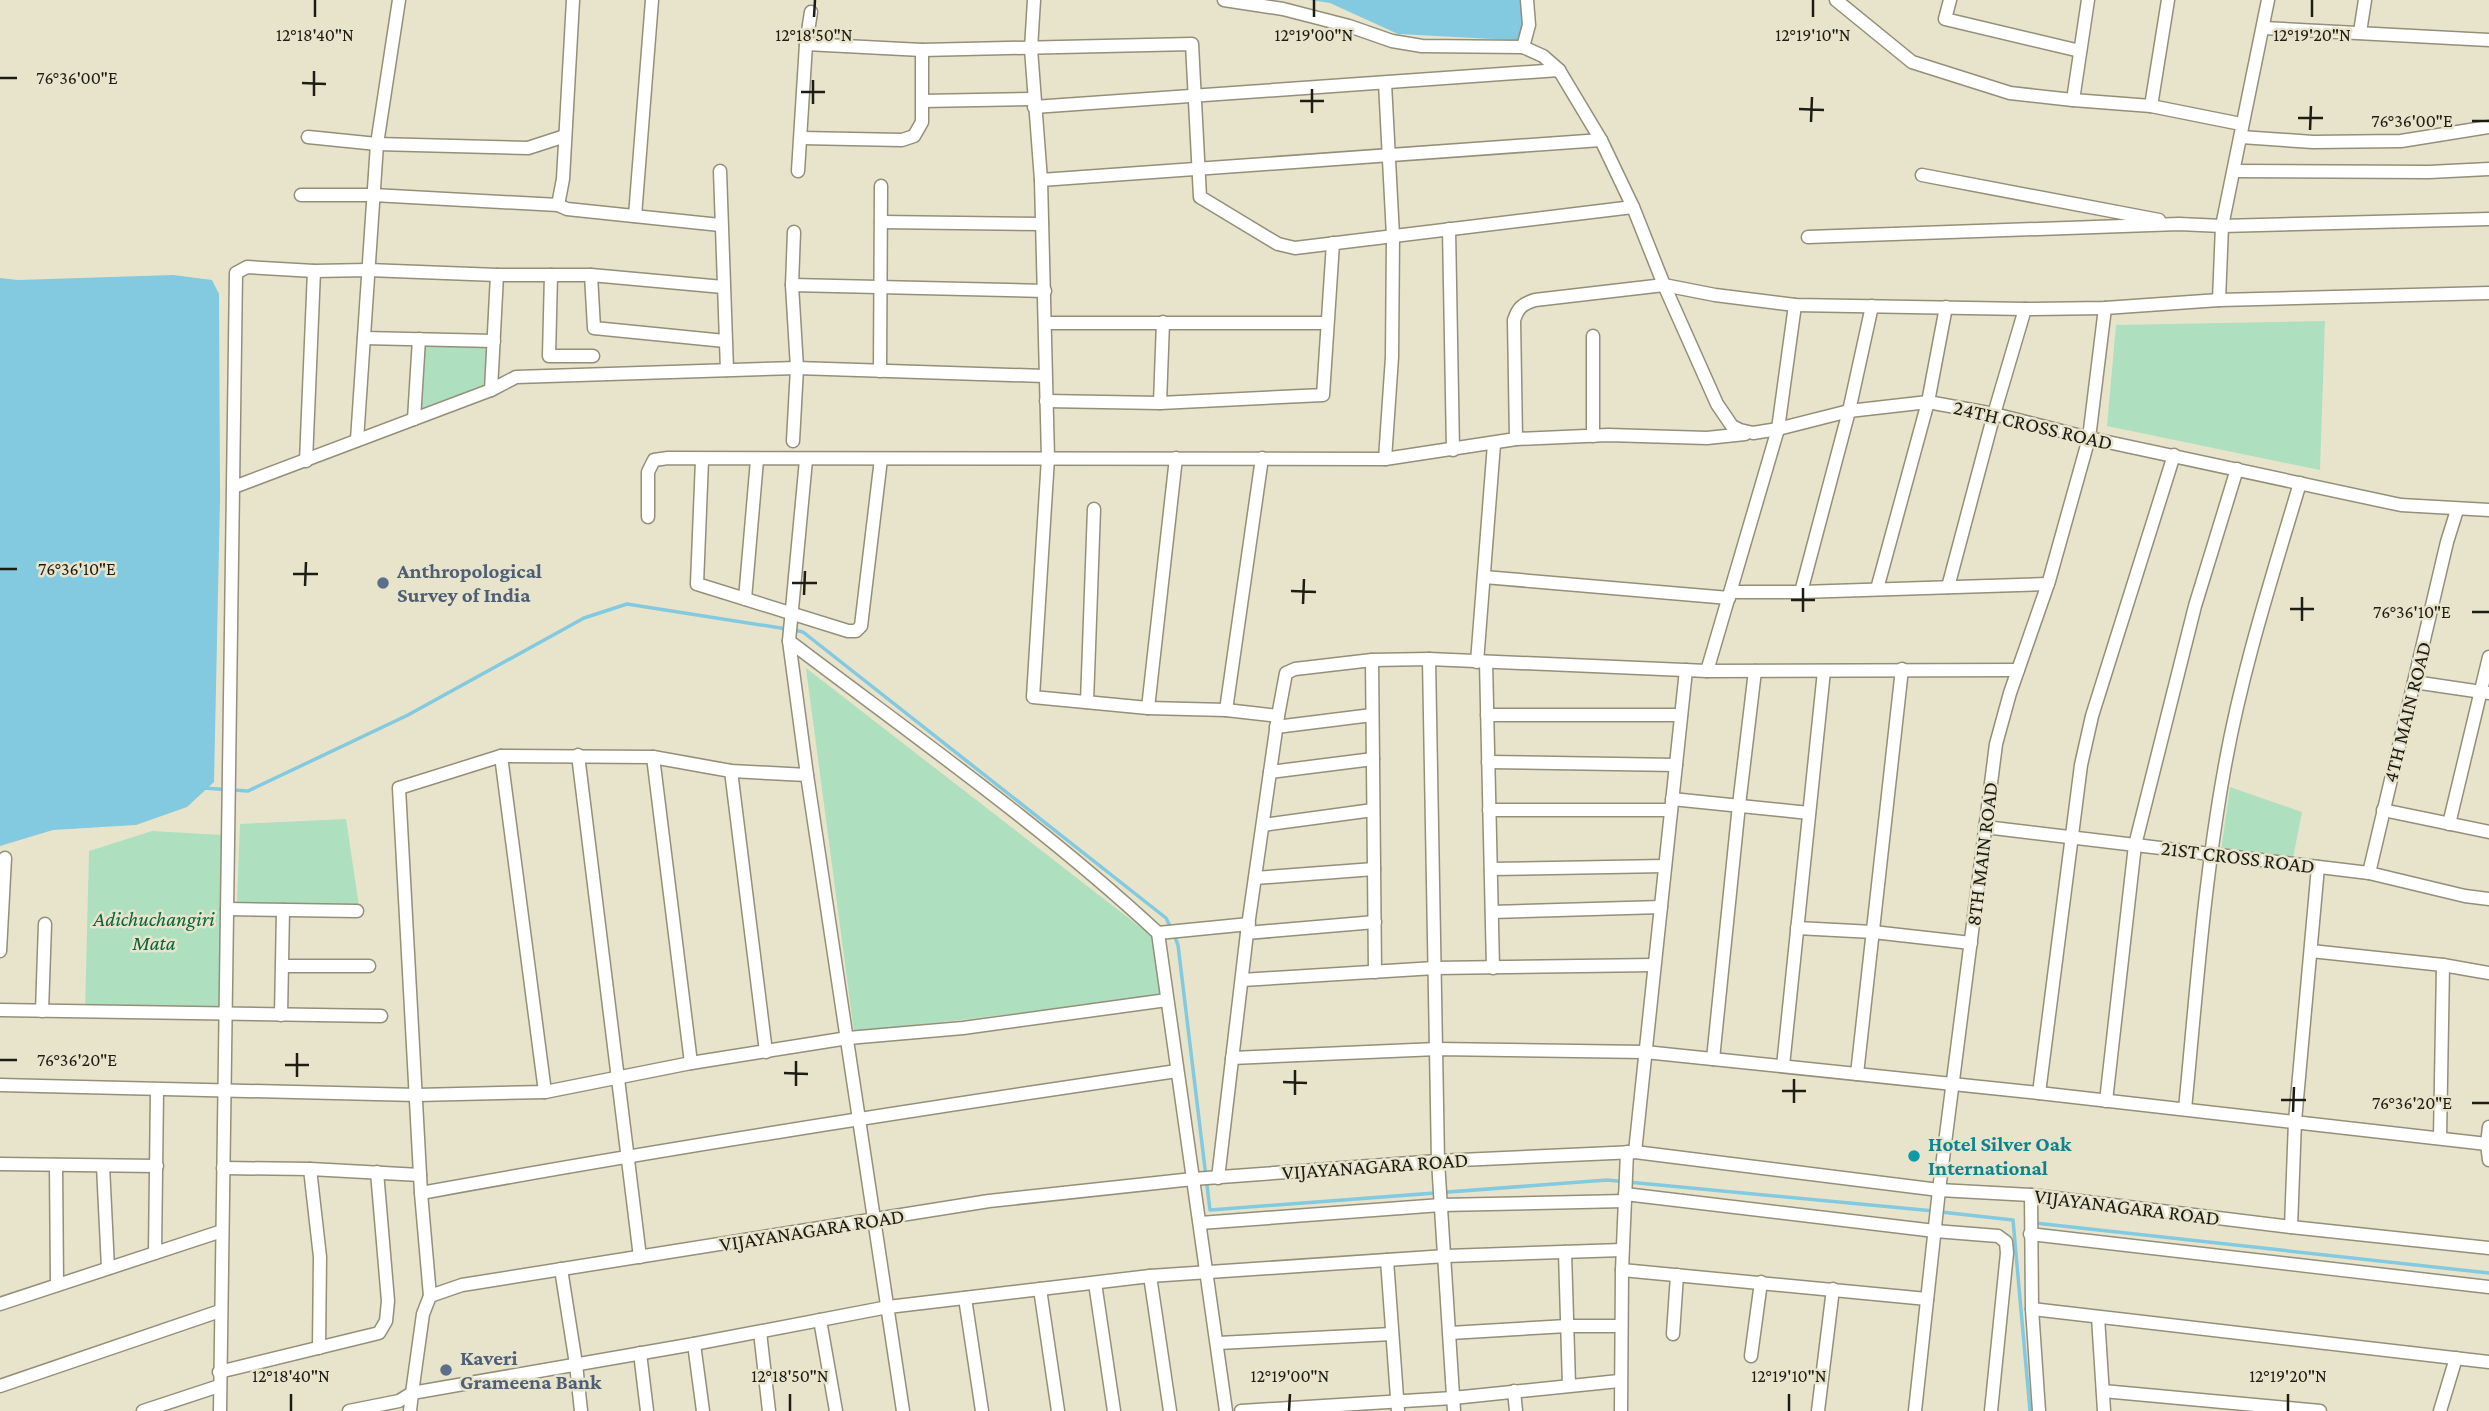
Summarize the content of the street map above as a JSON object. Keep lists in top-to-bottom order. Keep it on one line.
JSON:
{"streets":{"street":["24TH CROSS ROAD","4TH MAIN ROAD","8TH MAIN ROAD","21ST CROSS ROAD","VIJAYANAGARA ROAD"]},"crossings":[["24TH CROSS ROAD","4TH MAIN ROAD"],["24TH CROSS ROAD","8TH MAIN ROAD"],["4TH MAIN ROAD","21ST CROSS ROAD"],["8TH MAIN ROAD","21ST CROSS ROAD"],["8TH MAIN ROAD","VIJAYANAGARA ROAD"]],"parks":["Adichuchangiri Mata"],"places":["Anthropological Survey of India","Hotel Silver Oak International","Kaveri Grameena Bank"],"coordinates":["12°18'40\"N","12°18'50\"N","12°19'00\"N","12°19'10\"N","12°19'20\"N","76°36'00\"E","76°36'10\"E","76°36'20\"E"]}
